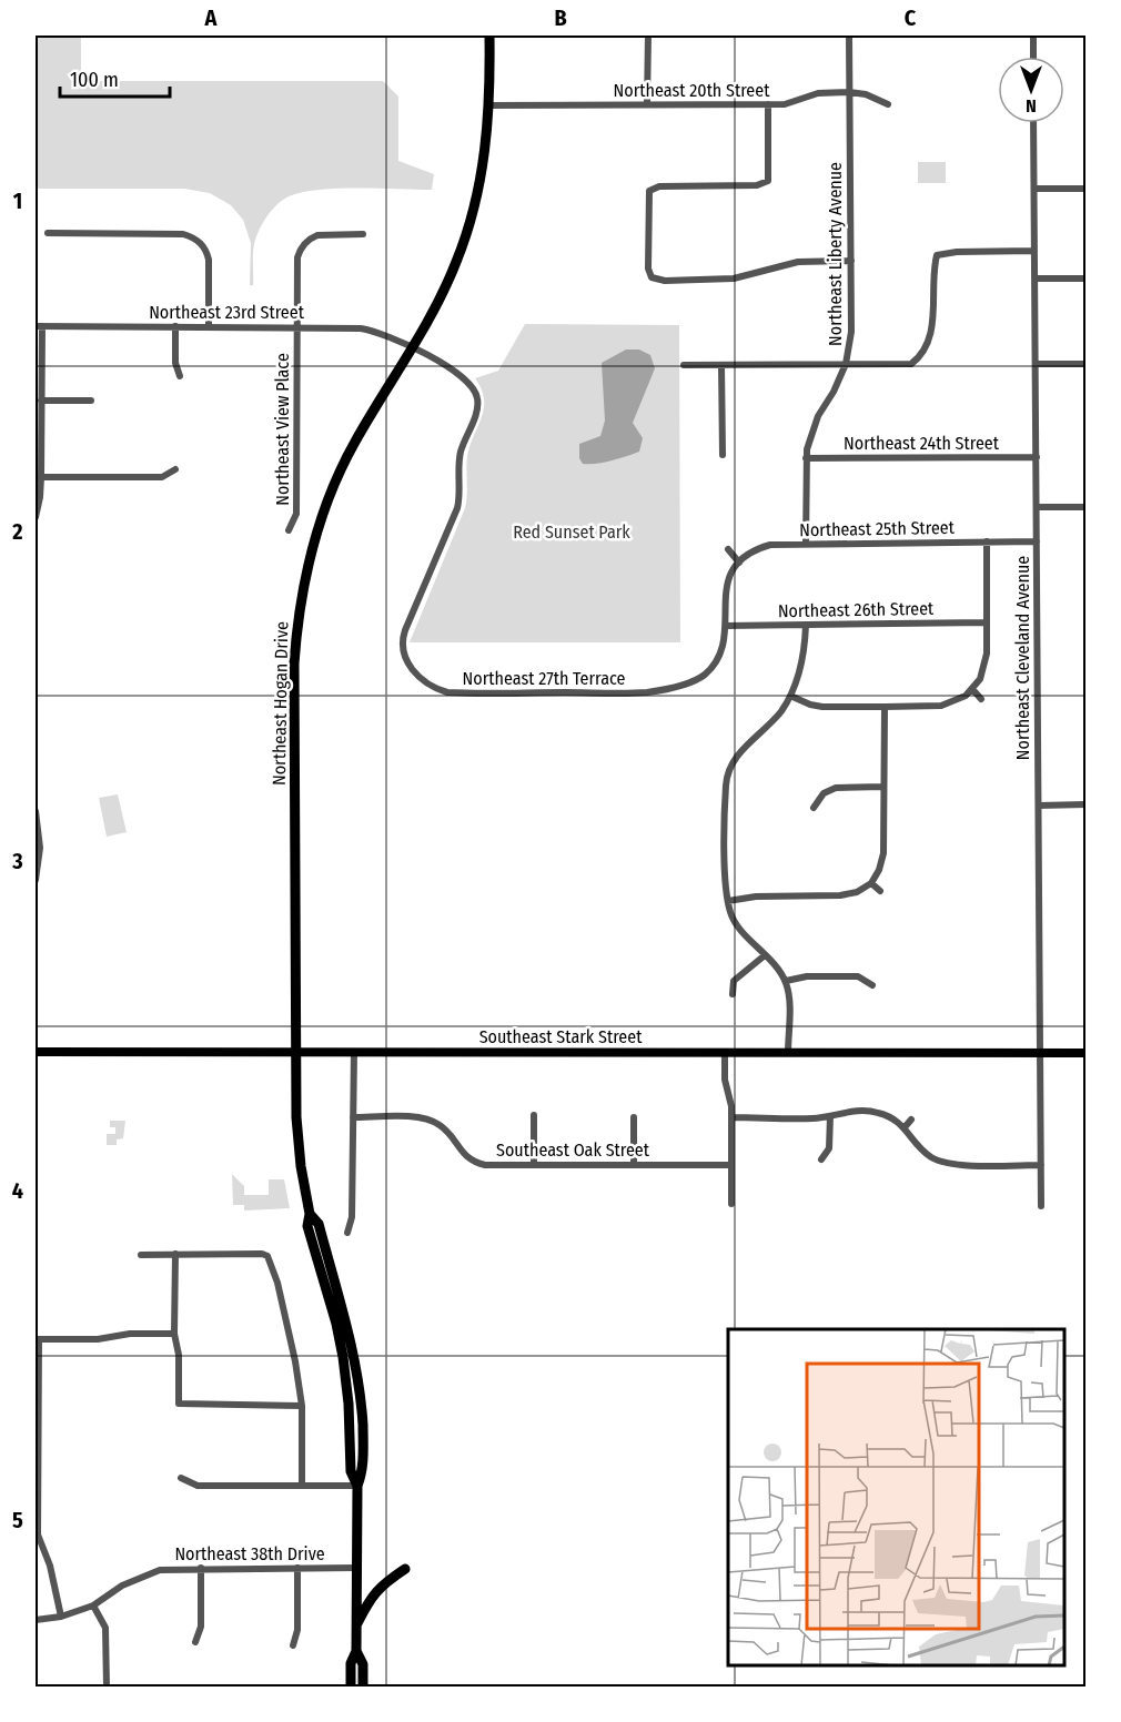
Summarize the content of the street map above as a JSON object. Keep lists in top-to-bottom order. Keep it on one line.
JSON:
{"streets":{"highway":["Northeast Hogan Drive"],"main road":["Southeast Stark Street"],"street":["Northeast 20th Street","Northeast Liberty Avenue","Northeast 23rd Street","Northeast View Place","Northeast 24th Street","Northeast 25th Street","Northeast 26th Street","Northeast Cleveland Avenue","Northeast 27th Terrace","Southeast Oak Street","Northeast 38th Drive"]},"crossings":[["Northeast 20th Street","Northeast Liberty Avenue"],["Northeast 20th Street","Northeast Hogan Drive"],["Northeast Liberty Avenue","Northeast 24th Street"],["Northeast Liberty Avenue","Northeast 25th Street"],["Northeast 23rd Street","Northeast View Place"],["Northeast 23rd Street","Northeast 27th Terrace"],["Northeast 23rd Street","Northeast Hogan Drive"],["Northeast 24th Street","Northeast Cleveland Avenue"],["Northeast 25th Street","Northeast Cleveland Avenue"],["Northeast 26th Street","Northeast 27th Terrace"],["Northeast Cleveland Avenue","Southeast Stark Street"],["Northeast Hogan Drive","Southeast Stark Street"],["Northeast Hogan Drive","Northeast 38th Drive"]],"parks":["Red Sunset Park"],"scale_bar":"100 m","north":"bottom","grid":{"columns":["A","B","C"],"rows":["1","2","3","4","5"]}}
